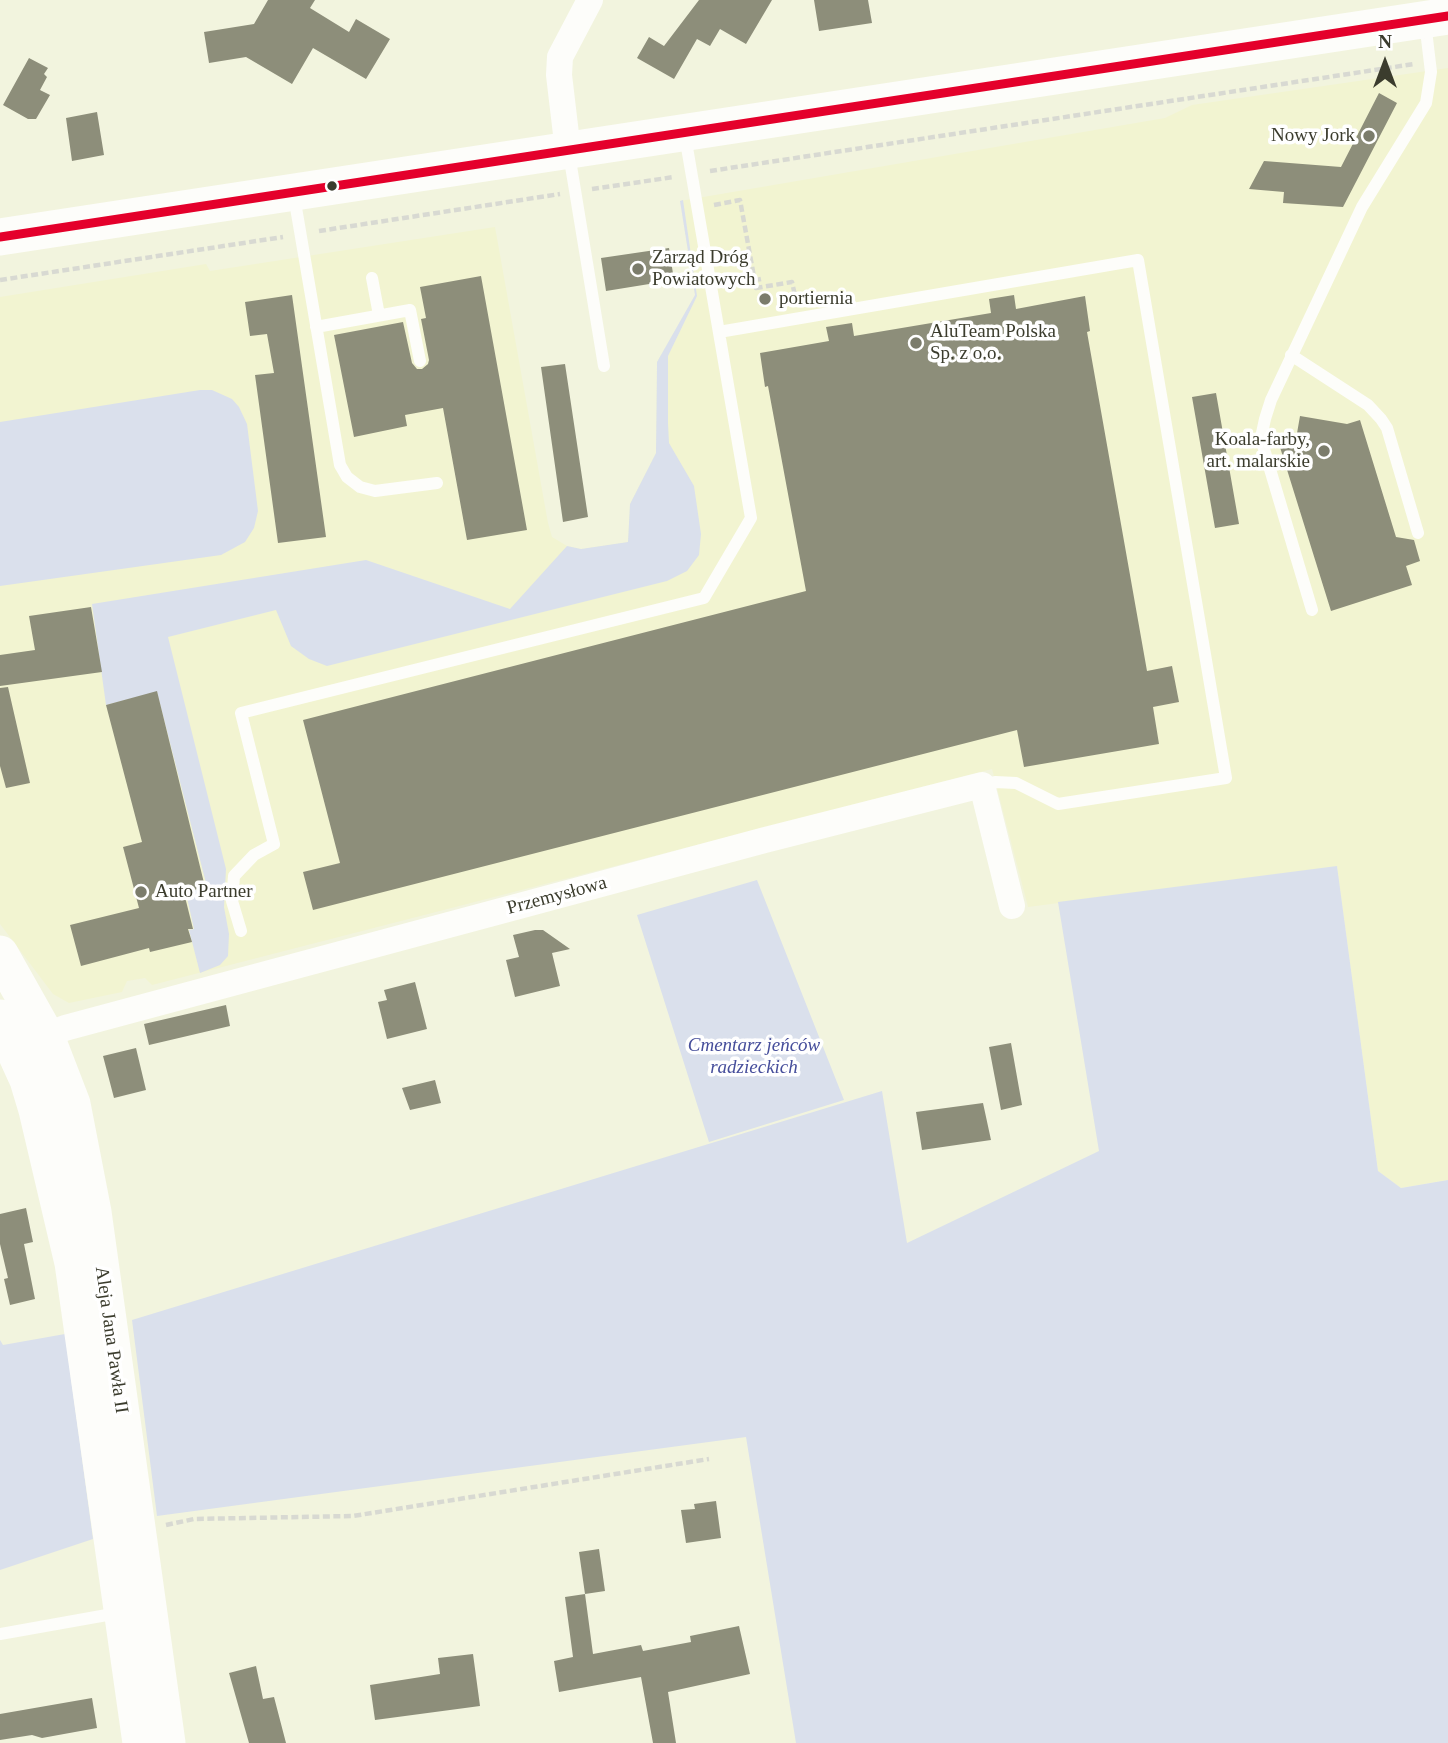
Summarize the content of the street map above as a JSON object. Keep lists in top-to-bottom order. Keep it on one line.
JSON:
{"streets":{"street":["Przemysłowa","Aleja Jana Pawła II"]},"crossings":[["Przemysłowa","Aleja Jana Pawła II"]],"parks":["Cmentarz jeńców radzieckich"],"places":["Nowy Jork","Zarząd Dróg Powiatowych","portiernia","AluTeam Polska Sp. z o.o.","Koala-farby, art. malarskie","Auto Partner"],"north":"top"}
